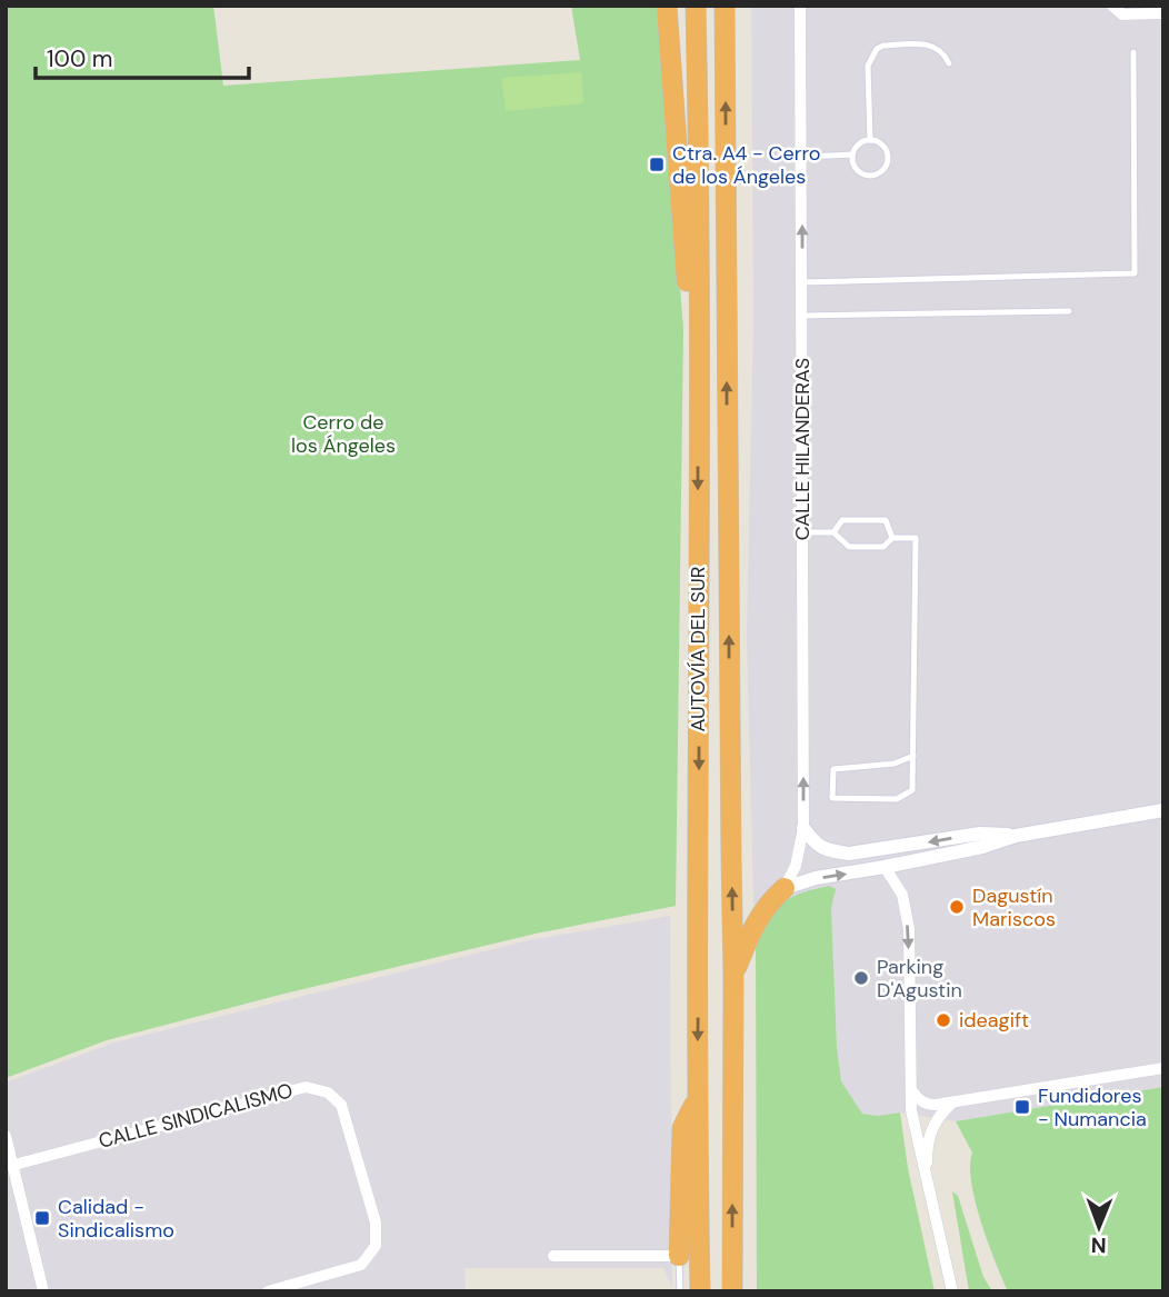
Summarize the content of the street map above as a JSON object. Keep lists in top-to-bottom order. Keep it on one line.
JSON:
{"streets":{"highway":["AUTOVÍA DEL SUR"],"street":["CALLE HILANDERAS","CALLE SINDICALISMO"]},"one_way":["CALLE HILANDERAS"],"parks":["Cerro de los Ángeles"],"places":{"transit":["Ctra. A4 - Cerro de los Ángeles","Fundidores - Numancia","Calidad - Sindicalismo"],"other":["Dagustín Mariscos","Parking D'Agustin","ideagift"]},"scale_bar":"100 m","north":"bottom"}
